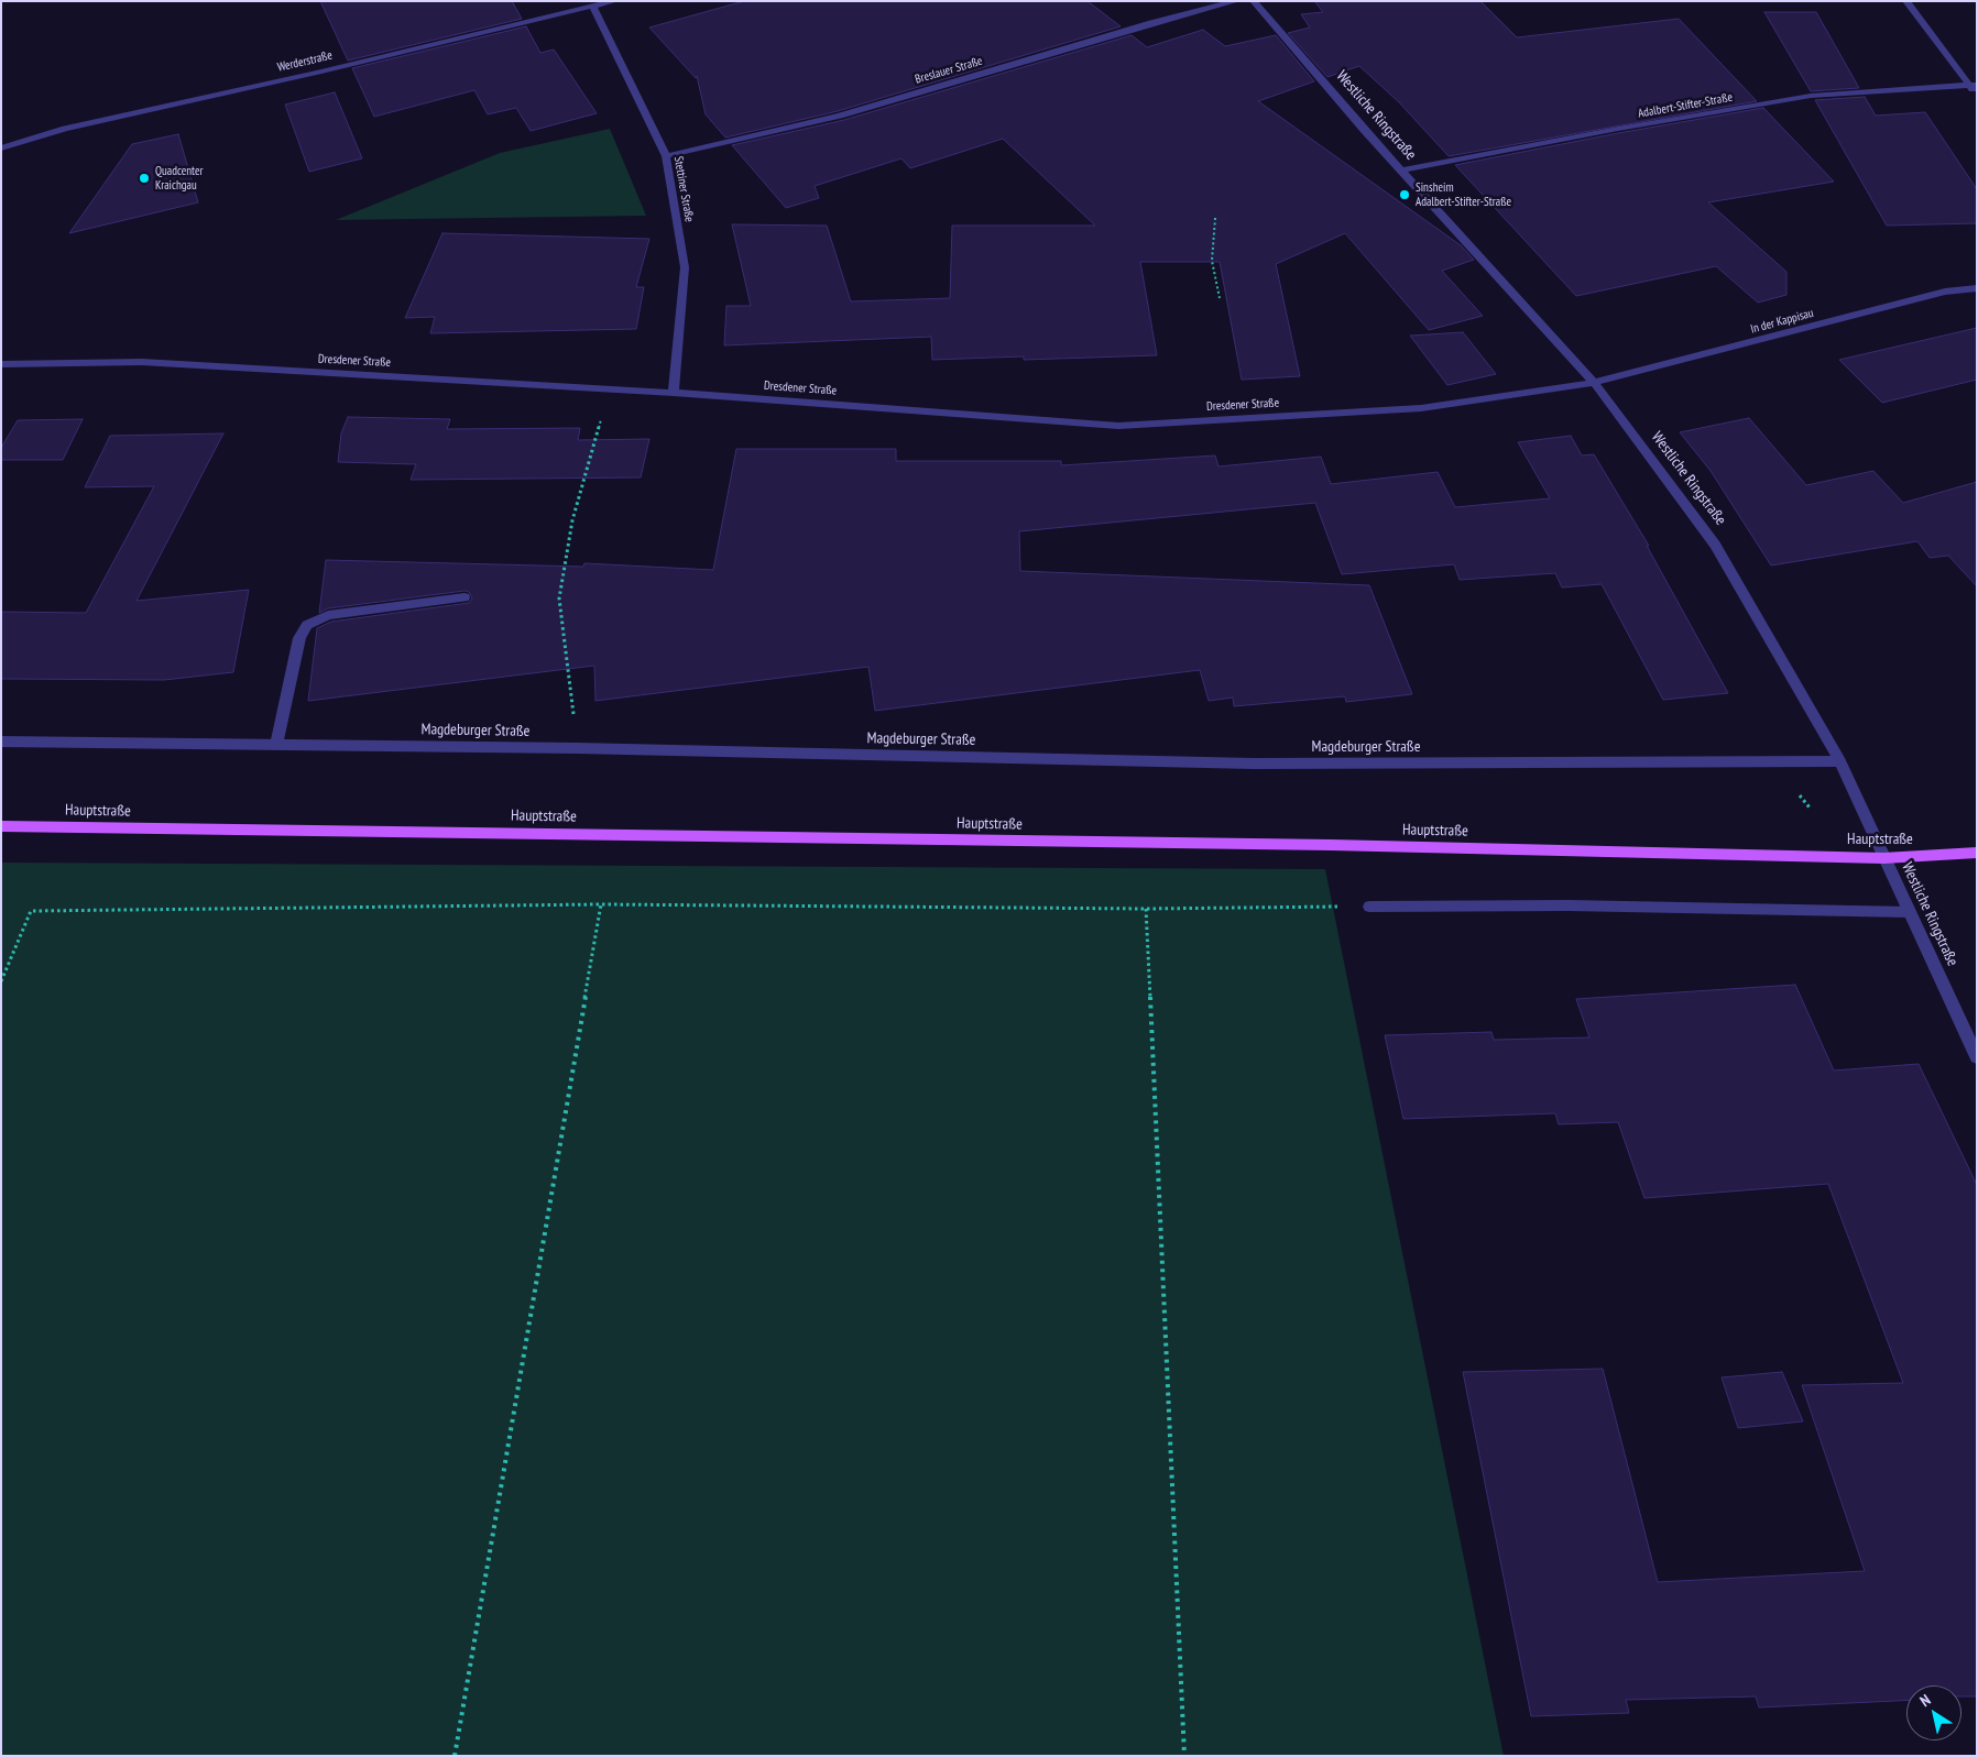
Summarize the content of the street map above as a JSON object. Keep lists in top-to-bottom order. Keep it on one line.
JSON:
{"streets":{"main road":["Hauptstraße"],"street":["Werderstraße","Breslauer Straße","Adalbert-Stifter-Straße","Westliche Ringstraße","Stettiner Straße","In der Kappisau","Dresdener Straße","Magdeburger Straße"]},"crossings":[["Werderstraße","Stettiner Straße"],["Breslauer Straße","Stettiner Straße"],["Adalbert-Stifter-Straße","Westliche Ringstraße"],["Westliche Ringstraße","In der Kappisau"],["Westliche Ringstraße","Dresdener Straße"],["Westliche Ringstraße","Magdeburger Straße"],["Westliche Ringstraße","Hauptstraße"],["Stettiner Straße","Dresdener Straße"],["In der Kappisau","Dresdener Straße"]],"places":["Quadcenter Kraichgau","Sinsheim Adalbert-Stifter-Straße"],"north":"top left"}
